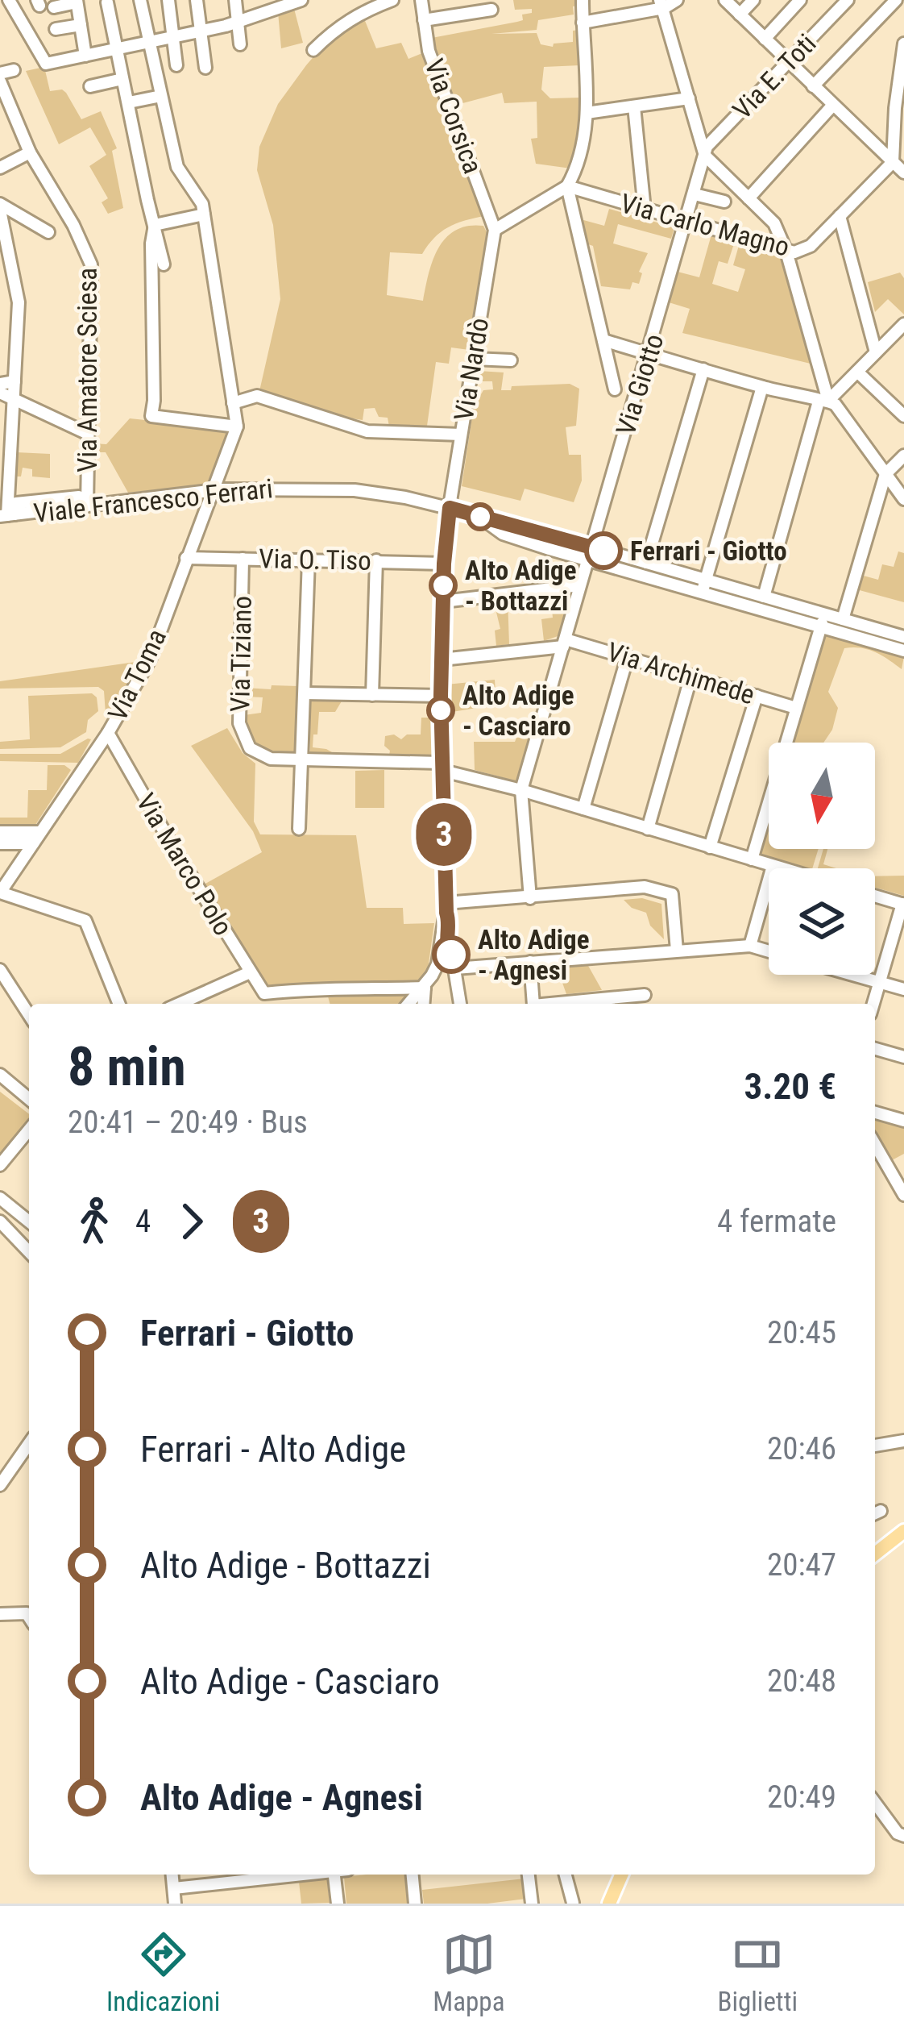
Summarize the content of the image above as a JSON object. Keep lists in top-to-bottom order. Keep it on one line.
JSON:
{"streets":{"street":["Via E. Toti","Via Corsica","Via Carlo Magno","Via Nardò","Via Amatore Sciesa","Via Giotto","Viale Francesco Ferrari","Via O. Tiso","Via Tiziano","Via Archimede","Via Toma","Via Marco Polo"]},"crossings":[["Via E. Toti","Via Giotto"],["Via Corsica","Via Nardò"],["Via Carlo Magno","Via Giotto"],["Via Nardò","Viale Francesco Ferrari"],["Via Nardò","Via O. Tiso"],["Via Amatore Sciesa","Viale Francesco Ferrari"],["Via Giotto","Viale Francesco Ferrari"],["Via Giotto","Via Archimede"],["Viale Francesco Ferrari","Via Toma"],["Via O. Tiso","Via Tiziano"],["Via O. Tiso","Via Toma"],["Via Toma","Via Marco Polo"]],"places":["Ferrari - Giotto","Alto Adige - Bottazzi","Alto Adige - Casciaro","Alto Adige - Agnesi"],"lines":["bus line 3"],"north":"bottom","page":{"on_map":"3","heading":["8 min","20:41 – 20:49 · Bus","3.20 €"],"legs":["4","3","4 fermate"],"list":[{"name":"Ferrari - Giotto","value":"20:45"},{"name":"Ferrari - Alto Adige","value":"20:46"},{"name":"Alto Adige - Bottazzi","value":"20:47"},{"name":"Alto Adige - Casciaro","value":"20:48"},{"name":"Alto Adige - Agnesi","value":"20:49"}],"tabs":["Indicazioni","Mappa","Biglietti"]}}
